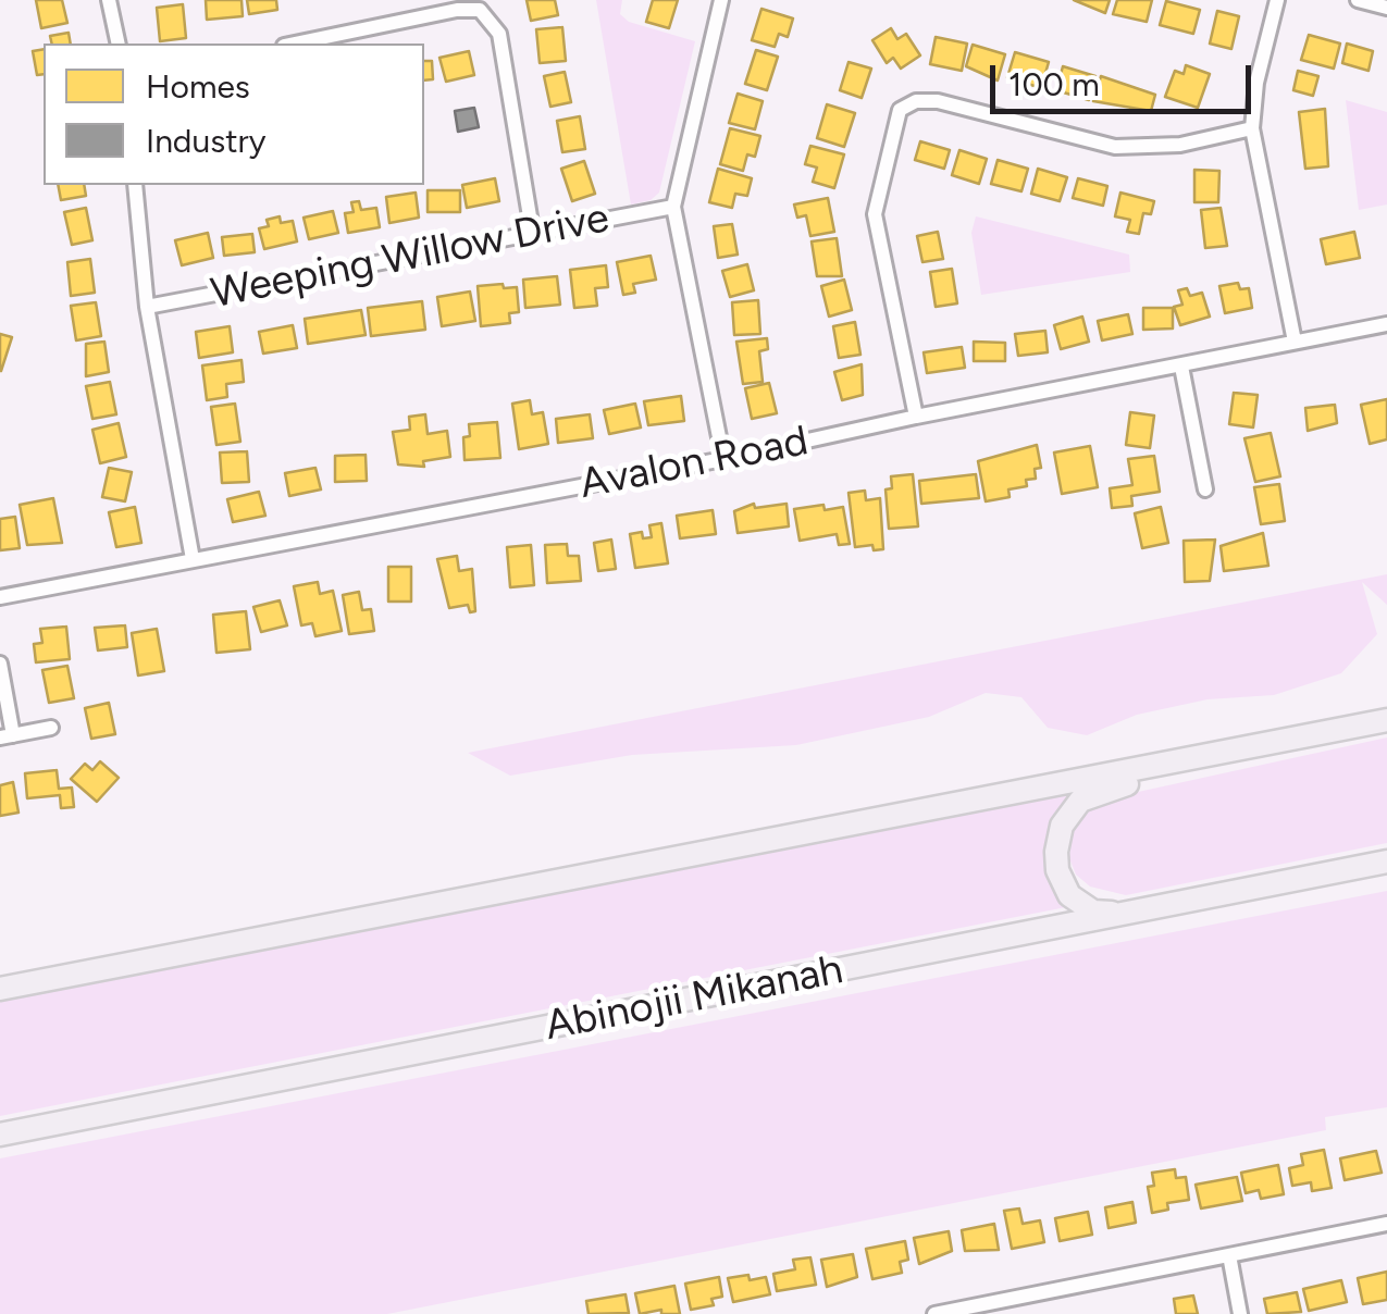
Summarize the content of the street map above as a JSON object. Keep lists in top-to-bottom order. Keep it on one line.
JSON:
{"streets":{"main road":["Abinojii Mikanah"],"street":["Weeping Willow Drive","Avalon Road"]},"legend":["Homes","Industry"],"scale_bar":"100 m"}
